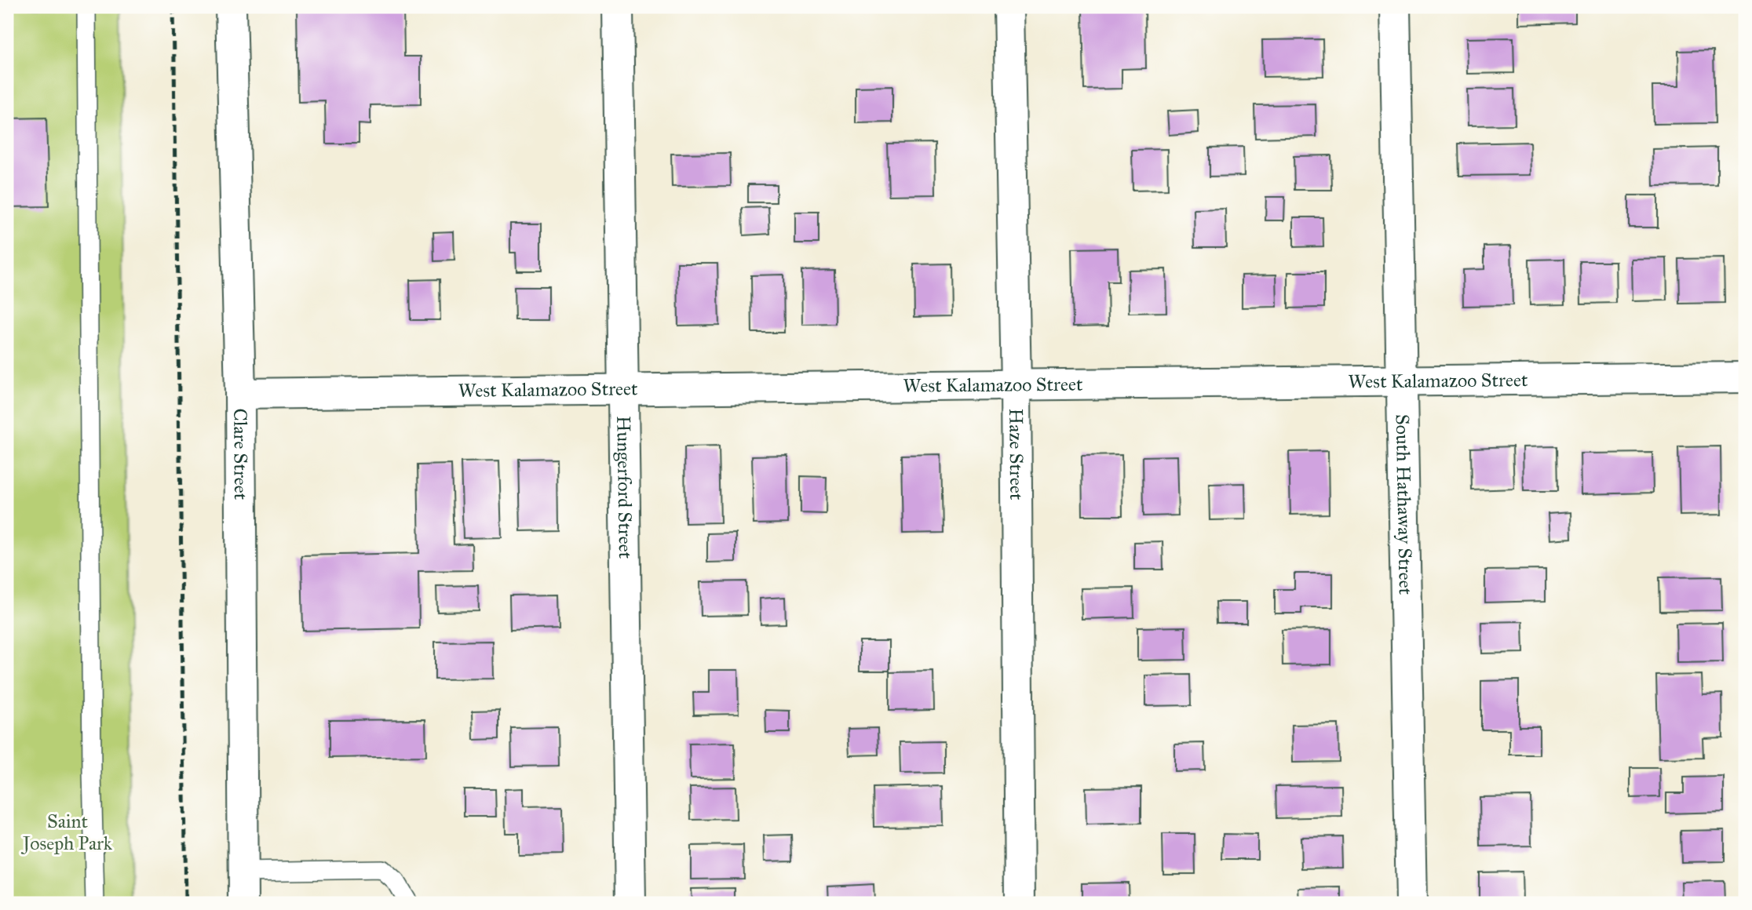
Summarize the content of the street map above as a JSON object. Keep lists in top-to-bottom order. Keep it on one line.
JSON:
{"streets":{"street":["West Kalamazoo Street","Clare Street","Haze Street","Hungerford Street","South Hathaway Street"]},"crossings":[["West Kalamazoo Street","Clare Street"],["West Kalamazoo Street","Haze Street"],["West Kalamazoo Street","Hungerford Street"],["West Kalamazoo Street","South Hathaway Street"]],"parks":["Saint Joseph Park"]}
